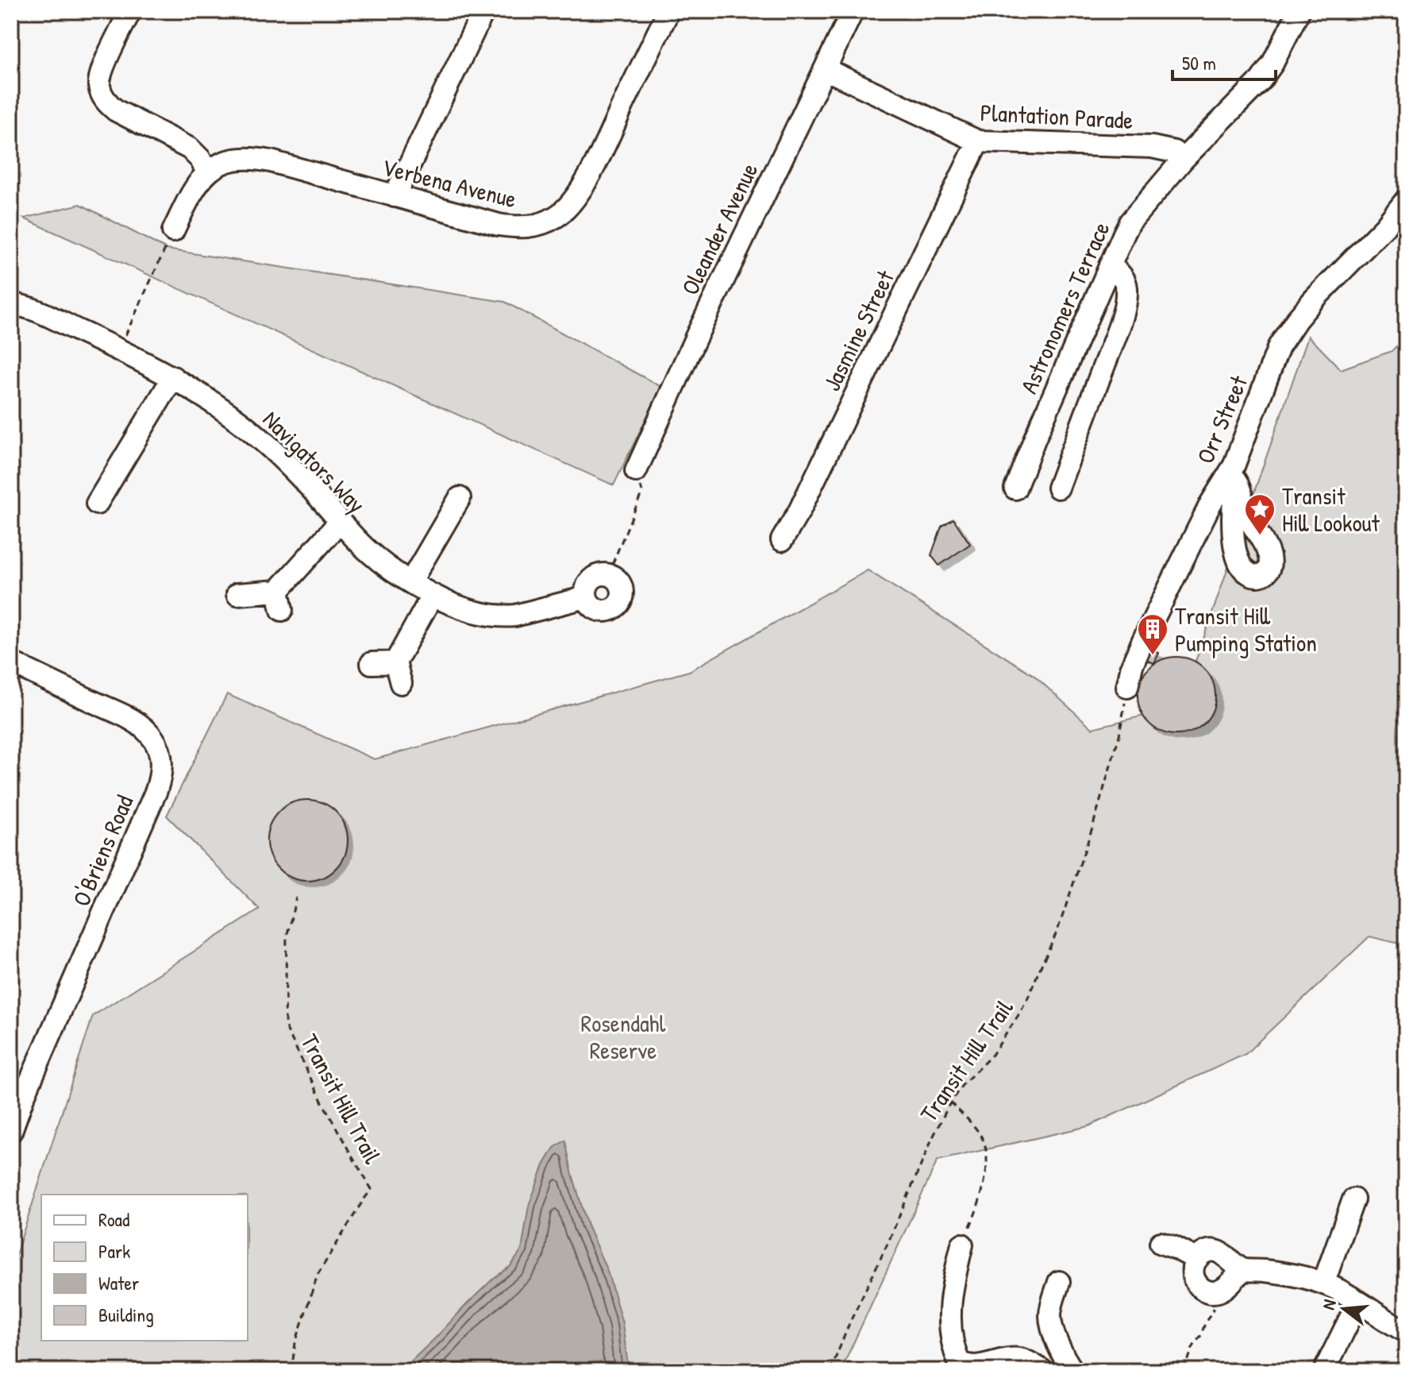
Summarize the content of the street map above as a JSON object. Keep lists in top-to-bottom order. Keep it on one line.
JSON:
{"streets":{"street":["Plantation Parade","Verbena Avenue","Oleander Avenue","Astronomers Terrace","Jasmine Street","Orr Street","Navigators Way","O'Briens Road"],"path":["Transit Hill Trail"]},"crossings":[["Plantation Parade","Oleander Avenue"],["Plantation Parade","Astronomers Terrace"],["Plantation Parade","Jasmine Street"],["Orr Street","Transit Hill Trail"]],"parks":["Rosendahl Reserve"],"places":{"place":["Transit Hill Lookout"],"building":["Transit Hill Pumping Station"]},"legend":["Road","Park","Water","Building"],"scale_bar":"50 m","north":"left"}
